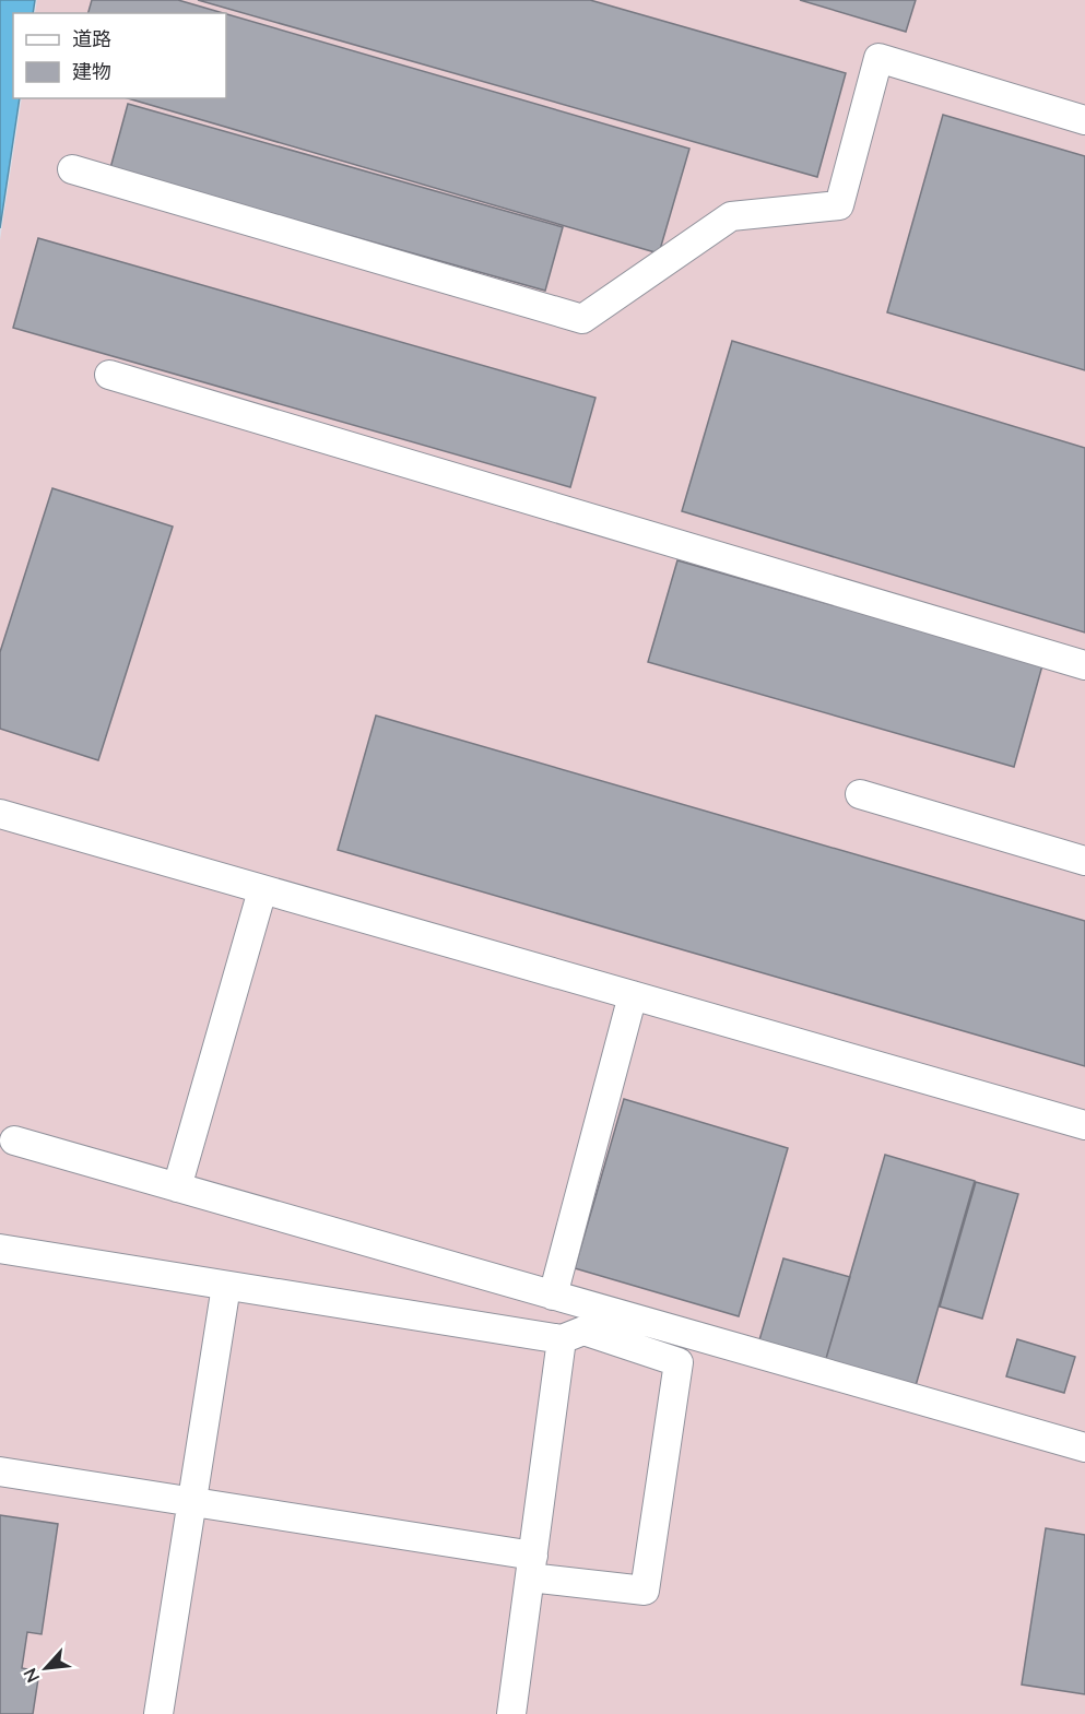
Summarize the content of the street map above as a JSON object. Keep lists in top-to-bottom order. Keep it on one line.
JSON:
{"legend":["道路","建物"],"north":"bottom left"}
